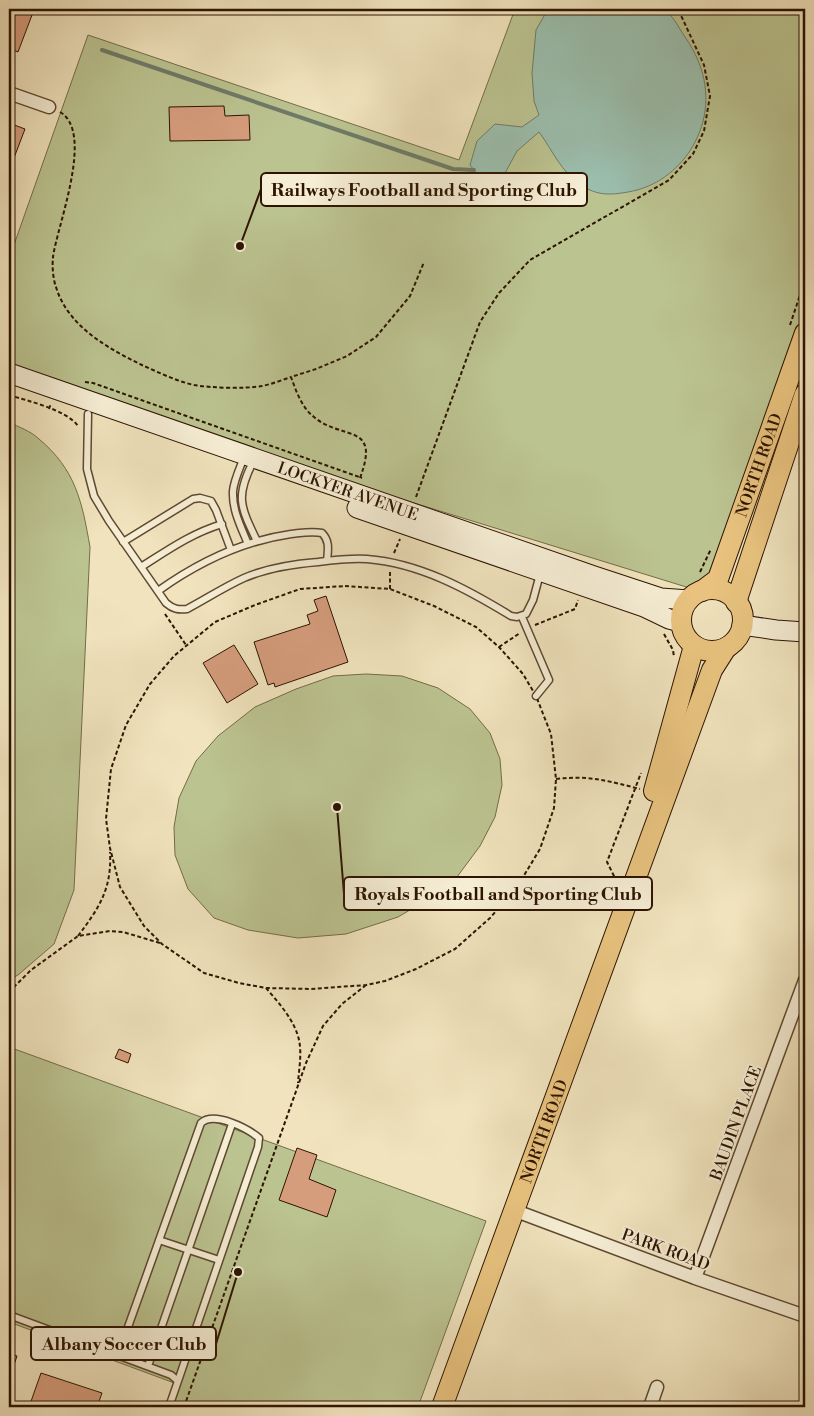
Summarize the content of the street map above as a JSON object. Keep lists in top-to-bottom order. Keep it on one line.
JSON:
{"streets":{"main road":["NORTH ROAD","LOCKYER AVENUE"],"street":["BAUDIN PLACE","PARK ROAD"]},"crossings":[["NORTH ROAD","LOCKYER AVENUE"],["NORTH ROAD","PARK ROAD"],["BAUDIN PLACE","PARK ROAD"]],"places":["Railways Football and Sporting Club","Royals Football and Sporting Club","Albany Soccer Club"]}
